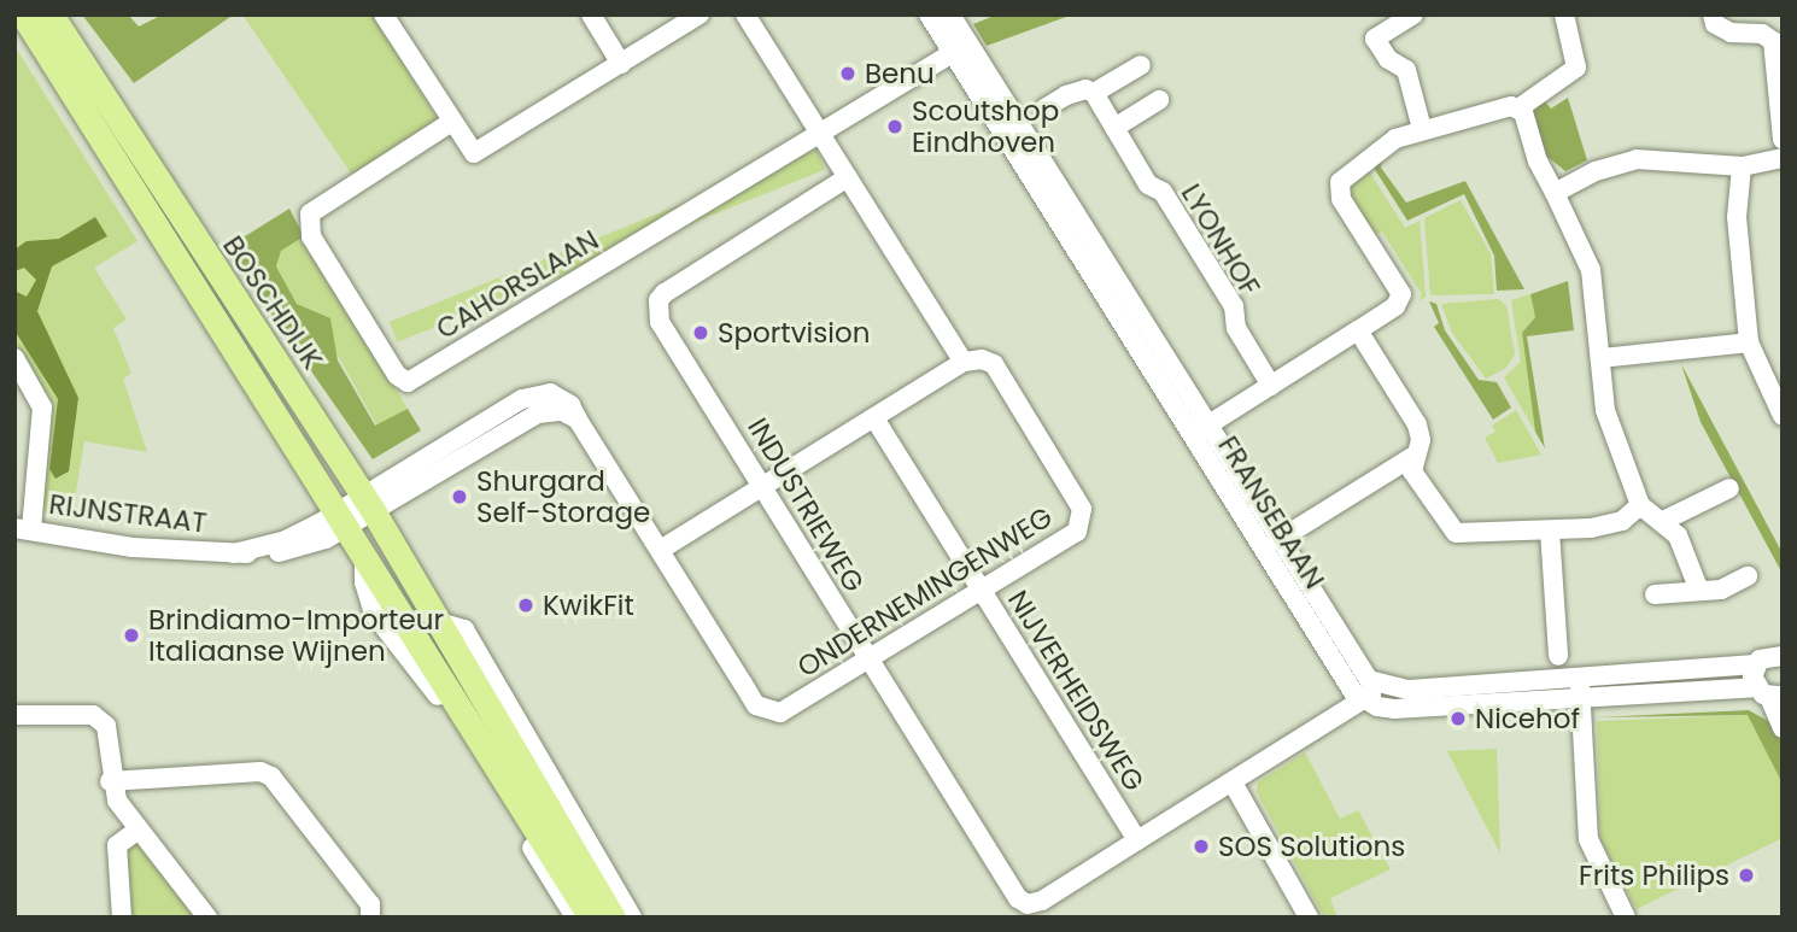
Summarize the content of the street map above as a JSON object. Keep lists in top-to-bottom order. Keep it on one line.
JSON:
{"streets":{"main road":["BOSCHDIJK"],"street":["LYONHOF","CAHORSLAAN","INDUSTRIEWEG","FRANSEBAAN","RIJNSTRAAT","ONDERNEMINGENWEG","NIJVERHEIDSWEG"]},"crossings":[["CAHORSLAAN","FRANSEBAAN"],["BOSCHDIJK","RIJNSTRAAT"],["INDUSTRIEWEG","ONDERNEMINGENWEG"],["INDUSTRIEWEG","NIJVERHEIDSWEG"],["RIJNSTRAAT","ONDERNEMINGENWEG"],["ONDERNEMINGENWEG","NIJVERHEIDSWEG"]],"places":["Benu","Scoutshop Eindhoven","Sportvision","Shurgard Self-Storage","KwikFit","Brindiamo-Importeur Italiaanse Wijnen","Nicehof","SOS Solutions","Frits Philips"]}
